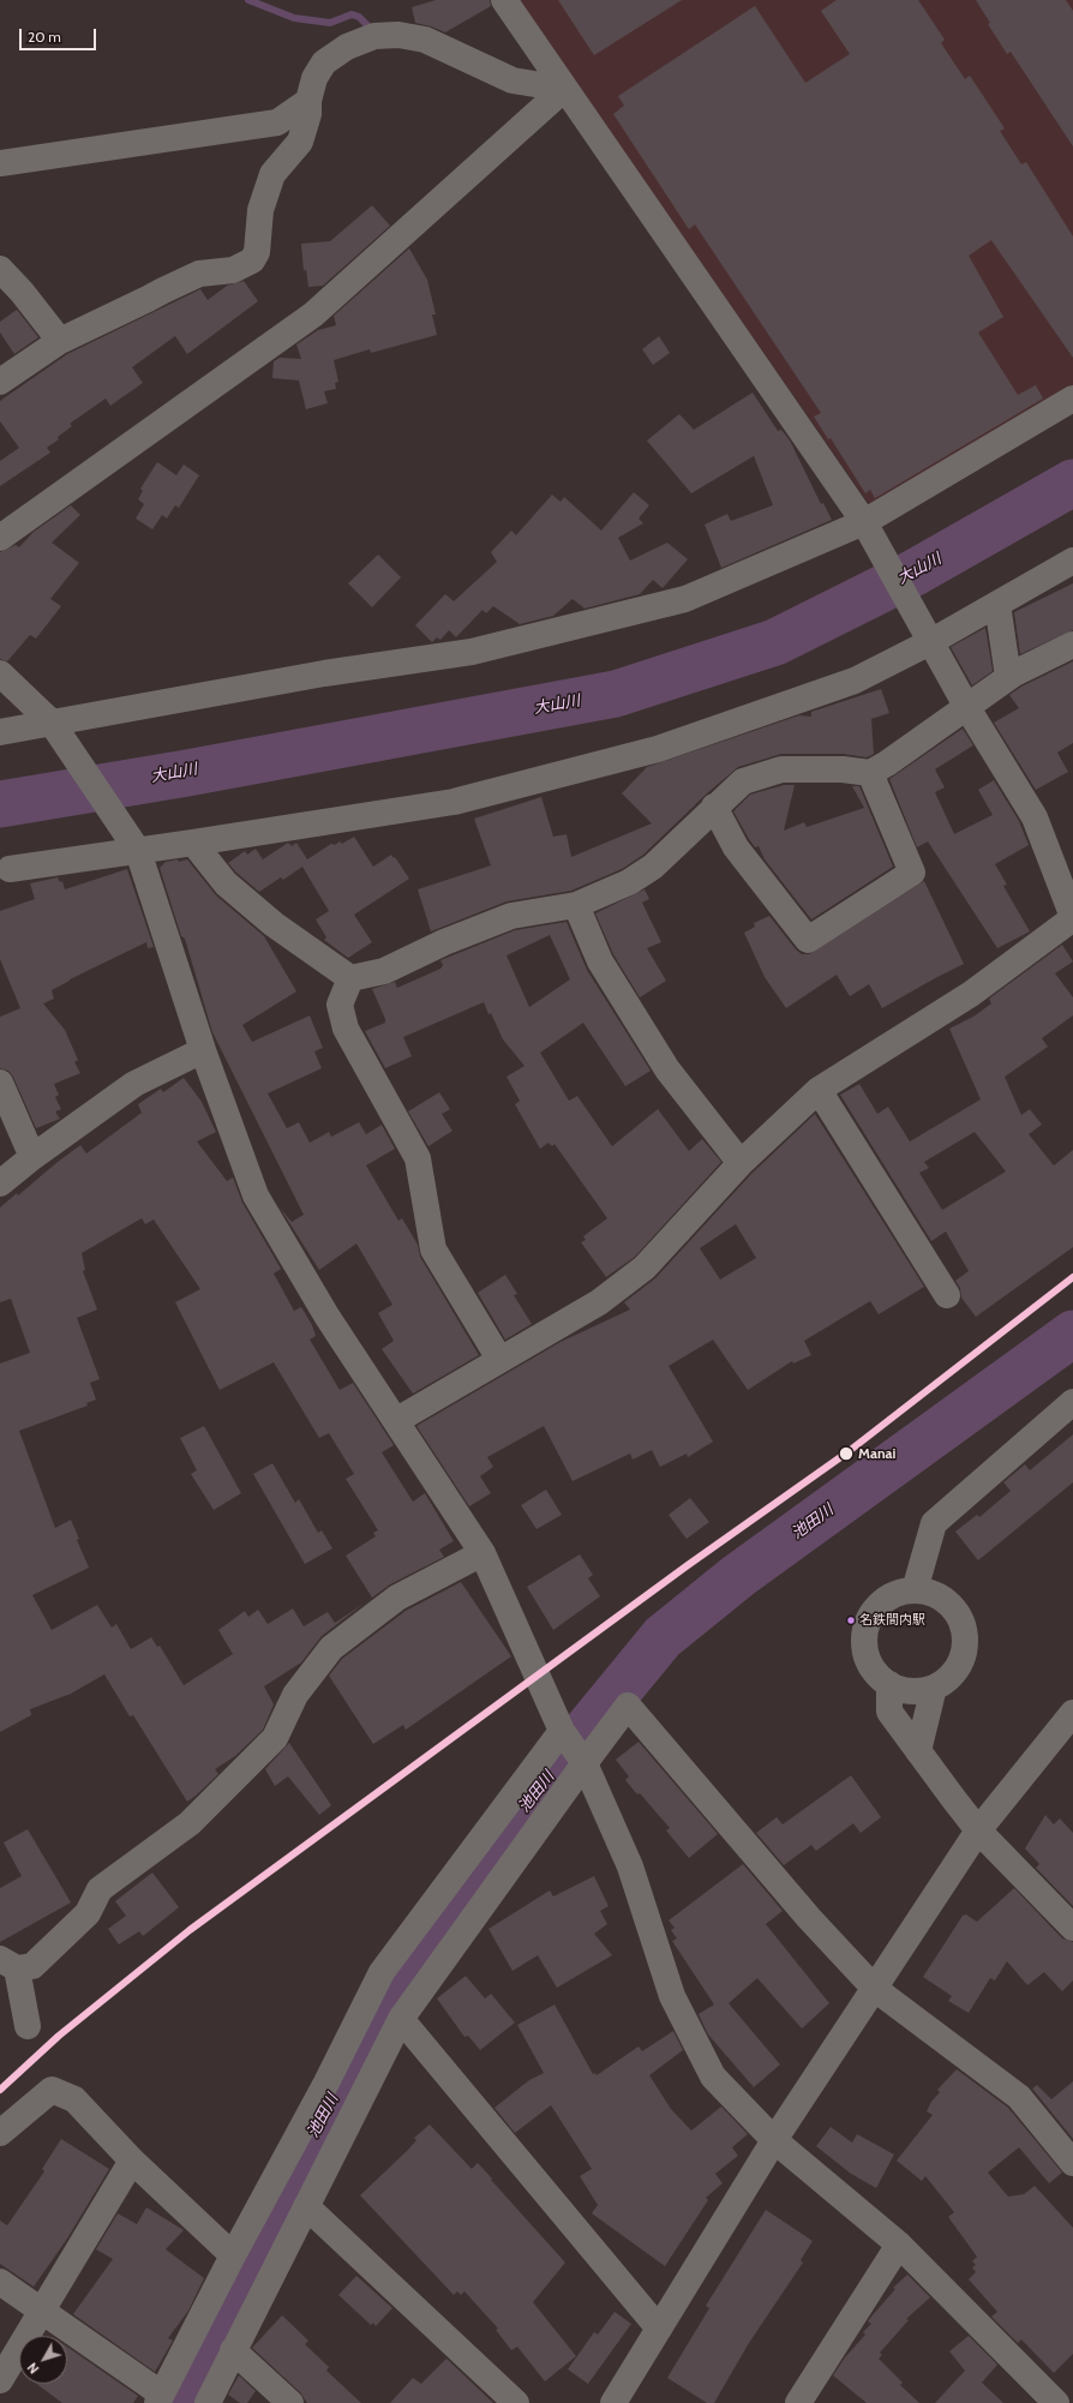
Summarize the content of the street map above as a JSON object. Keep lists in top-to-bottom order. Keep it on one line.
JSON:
{"water":["大山川","池田川"],"places":["Manai","名鉄間内駅"],"scale_bar":"20 m","north":"bottom left"}
